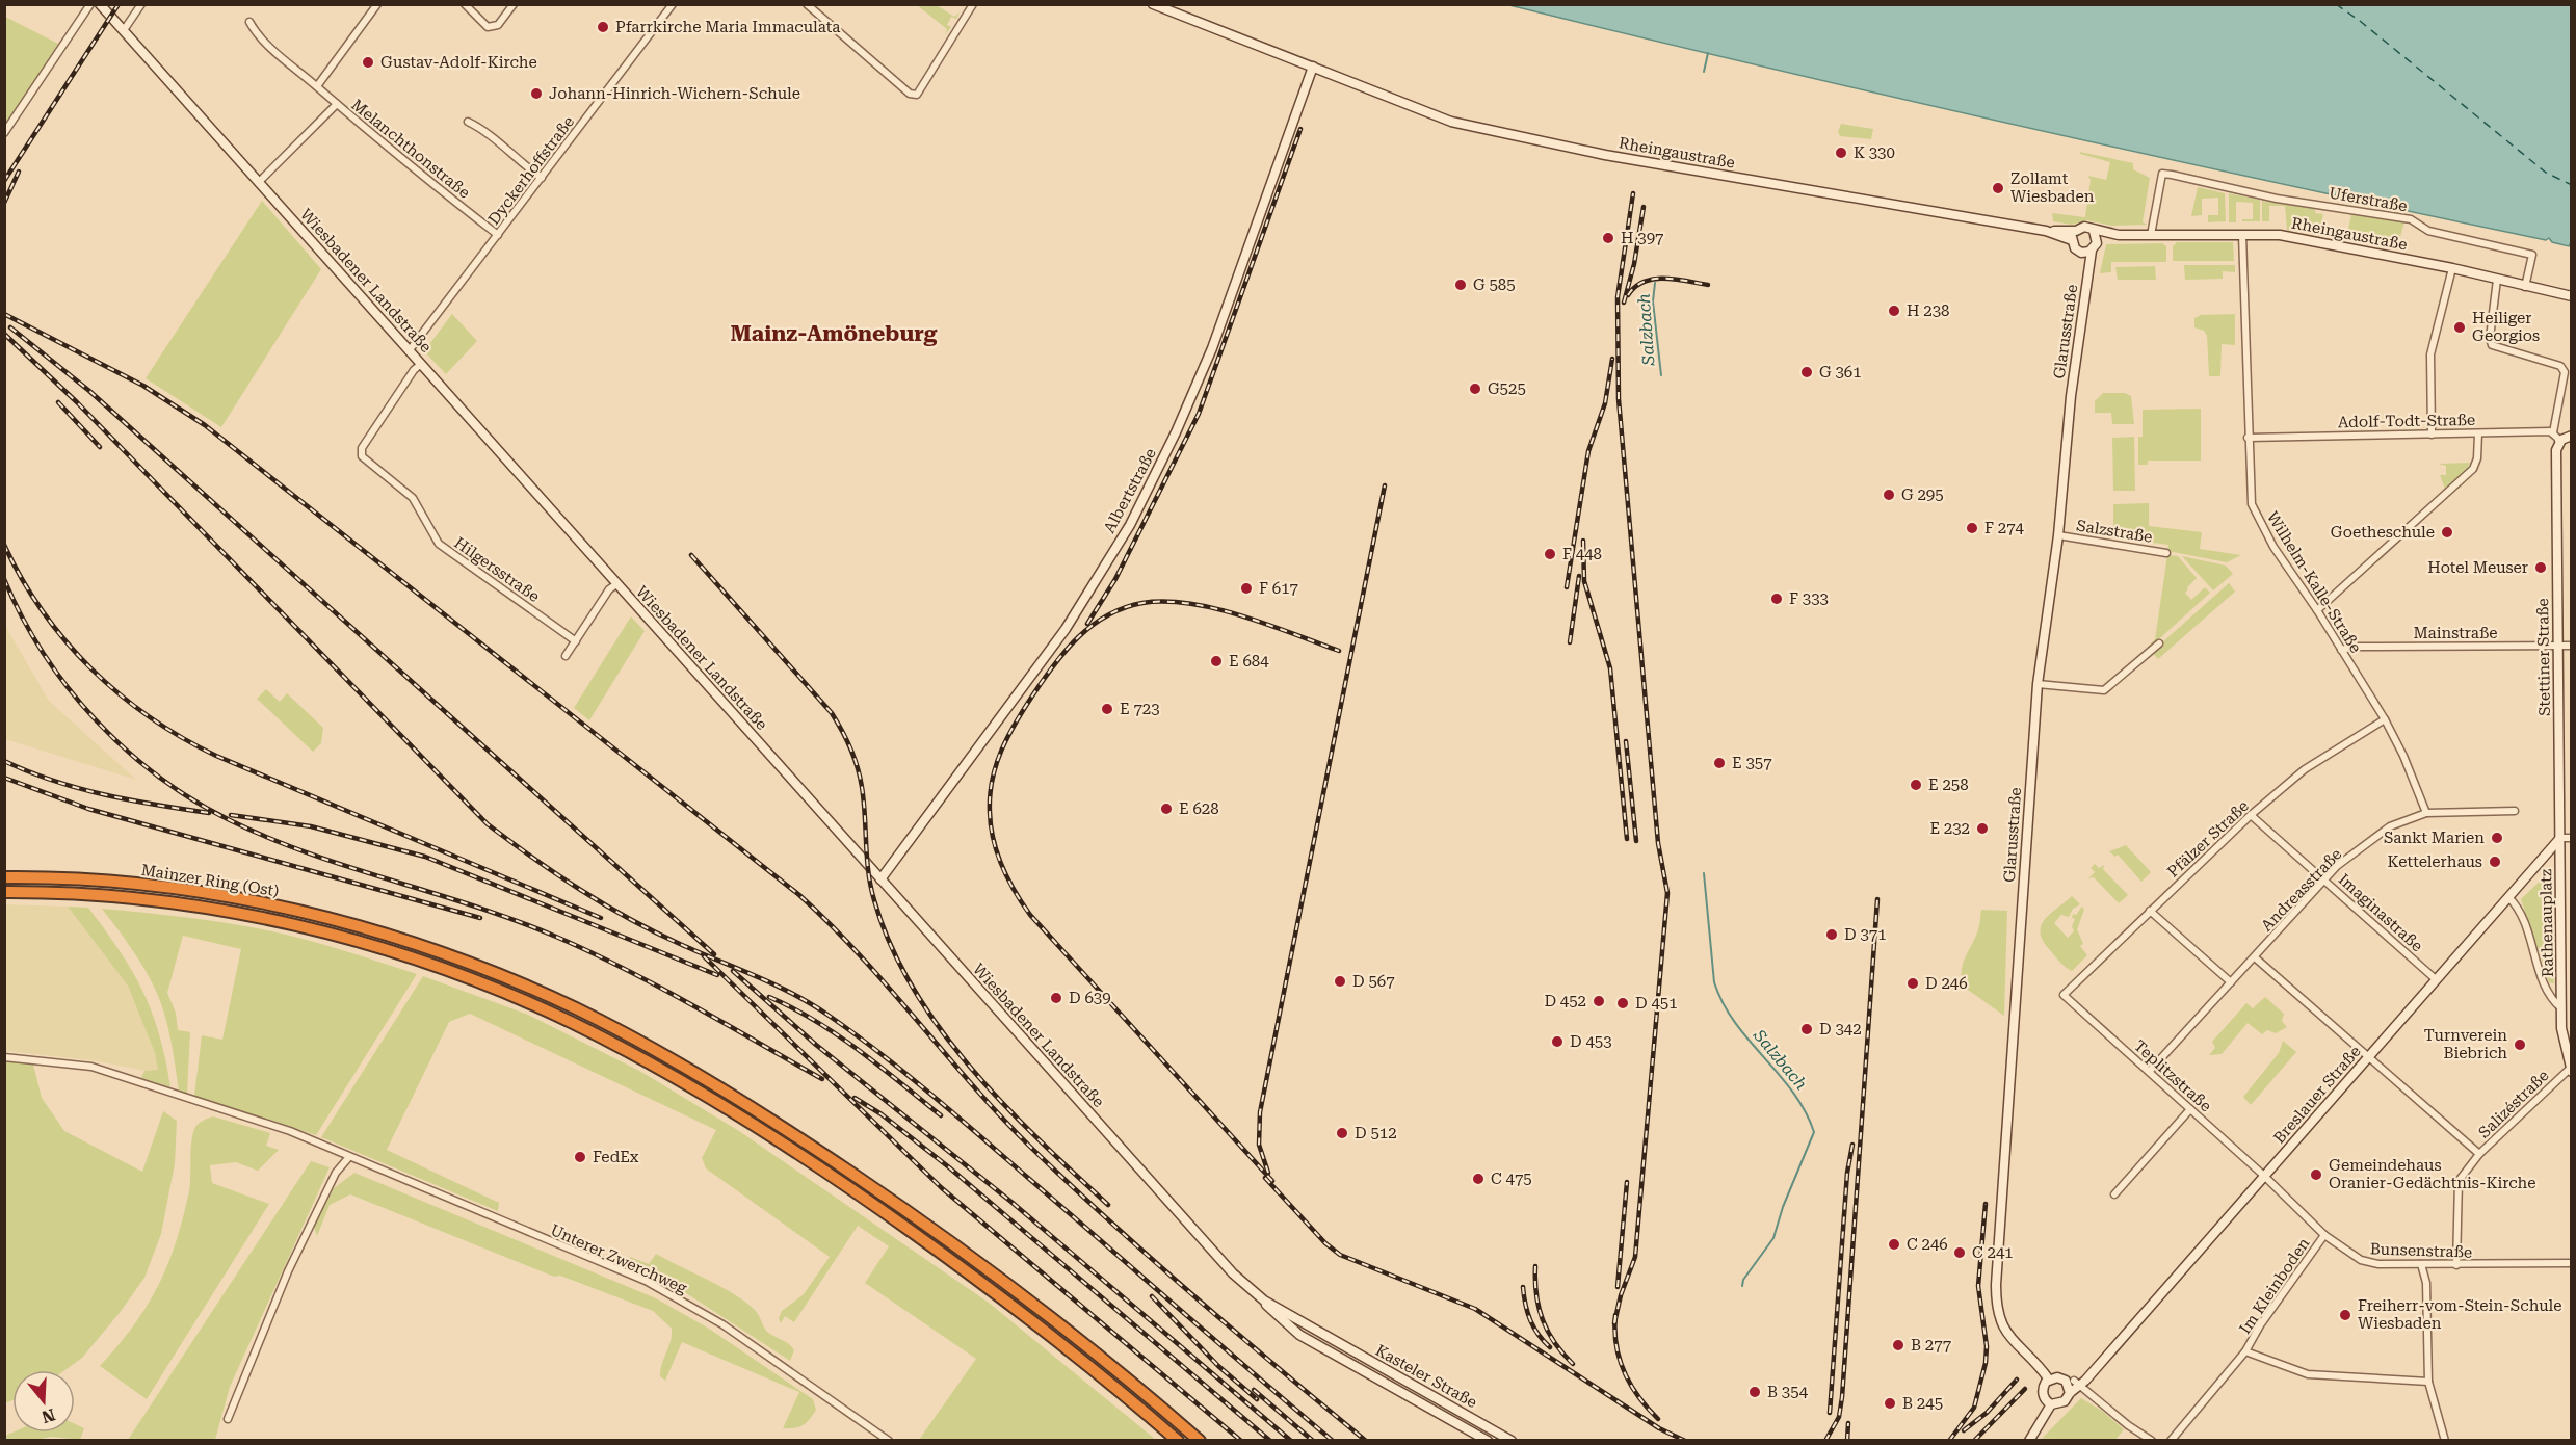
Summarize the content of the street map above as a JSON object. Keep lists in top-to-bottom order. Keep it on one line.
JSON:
{"streets":{"highway":["Mainzer Ring (Ost)"],"street":["Melanchthonstraße","Rheingaustraße","Dyckerhoffstraße","Uferstraße","Wiesbadener Landstraße","Glarusstraße","Adolf-Todt-Straße","Albertstraße","Salzstraße","Hilgersstraße","Wilhelm-Kalle-Straße","Mainstraße","Stettiner Straße","Pfälzer Straße","Andreasstraße","Imaginastraße","Rathenauplatz","Teplitzstraße","Breslauer Straße","Salizéstraße","Bunsenstraße","Unterer Zwerchweg","Im Kleinboden","Kasteler Straße"]},"crossings":[["Melanchthonstraße","Dyckerhoffstraße"],["Melanchthonstraße","Wiesbadener Landstraße"],["Rheingaustraße","Uferstraße"],["Rheingaustraße","Glarusstraße"],["Rheingaustraße","Albertstraße"],["Rheingaustraße","Wilhelm-Kalle-Straße"],["Dyckerhoffstraße","Wiesbadener Landstraße"],["Wiesbadener Landstraße","Albertstraße"],["Wiesbadener Landstraße","Hilgersstraße"],["Wiesbadener Landstraße","Kasteler Straße"],["Glarusstraße","Salzstraße"],["Glarusstraße","Breslauer Straße"],["Adolf-Todt-Straße","Wilhelm-Kalle-Straße"],["Wilhelm-Kalle-Straße","Mainstraße"],["Wilhelm-Kalle-Straße","Pfälzer Straße"],["Wilhelm-Kalle-Straße","Andreasstraße"],["Mainstraße","Stettiner Straße"],["Stettiner Straße","Rathenauplatz"],["Stettiner Straße","Breslauer Straße"],["Pfälzer Straße","Imaginastraße"],["Pfälzer Straße","Teplitzstraße"],["Andreasstraße","Imaginastraße"],["Andreasstraße","Teplitzstraße"],["Imaginastraße","Breslauer Straße"],["Rathenauplatz","Breslauer Straße"],["Rathenauplatz","Salizéstraße"],["Teplitzstraße","Breslauer Straße"],["Teplitzstraße","Bunsenstraße"],["Breslauer Straße","Bunsenstraße"],["Salizéstraße","Bunsenstraße"],["Bunsenstraße","Im Kleinboden"]],"districts":["Mainz-Amöneburg"],"water":["Salzbach"],"places":["Pfarrkirche Maria Immaculata","Gustav-Adolf-Kirche","Johann-Hinrich-Wichern-Schule","K 330","Zollamt Wiesbaden","H 397","G 585","H 238","Heiliger Georgios","G 361","G525","G 295","F 274","Goetheschule","F 448","Hotel Meuser","F 617","F 333","E 684","E 723","E 357","E 258","E 628","E 232","Sankt Marien","Kettelerhaus","D 371","D 567","D 246","D 639","D 452","D 451","D 342","D 453","Turnverein Biebrich","D 512","FedEx","Gemeindehaus Oranier-Gedächtnis-Kirche","C 475","C 246","C 241","Freiherr-vom-Stein-Schule Wiesbaden","B 277","B 354","B 245"],"north":"bottom"}
